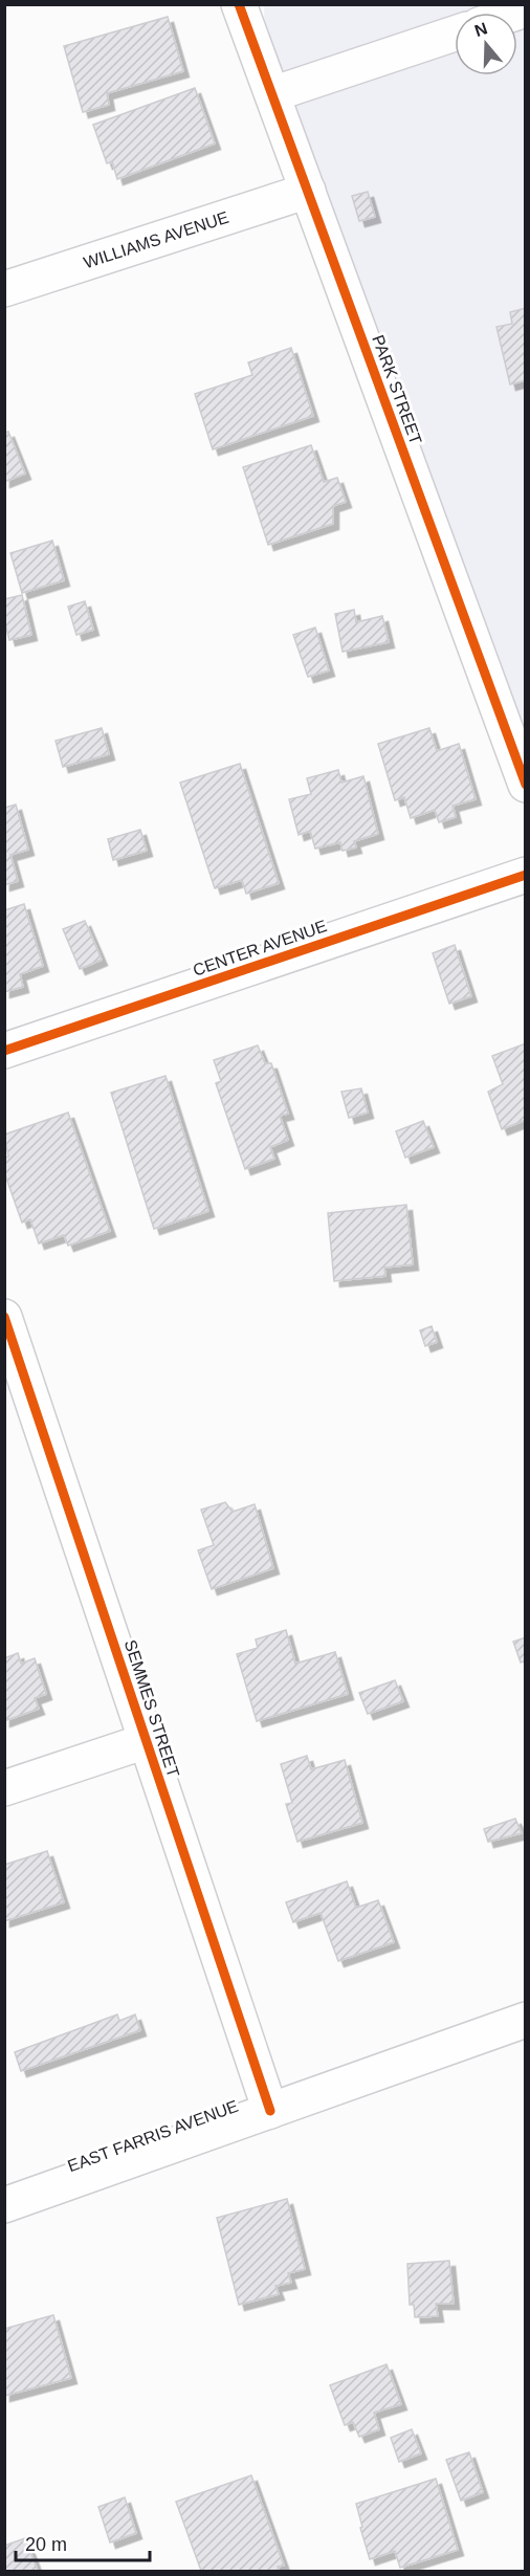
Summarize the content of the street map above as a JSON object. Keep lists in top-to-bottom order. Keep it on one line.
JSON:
{"streets":{"street":["WILLIAMS AVENUE","PARK STREET","CENTER AVENUE","SEMMES STREET","EAST FARRIS AVENUE"]},"crossings":[["WILLIAMS AVENUE","PARK STREET"],["SEMMES STREET","EAST FARRIS AVENUE"]],"scale_bar":"20 m","north":"top"}
